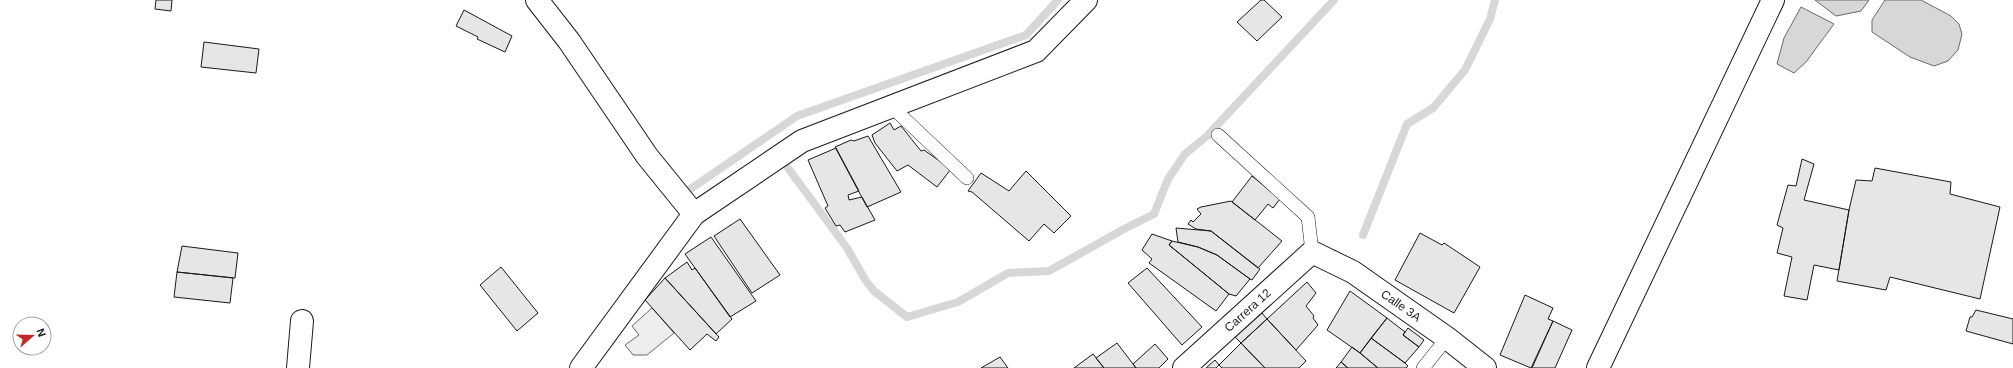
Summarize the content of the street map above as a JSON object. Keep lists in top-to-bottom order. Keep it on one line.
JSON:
{"streets":{"street":["Calle 3A","Carrera 12"]},"crossings":[["Calle 3A","Carrera 12"]],"north":"right"}
